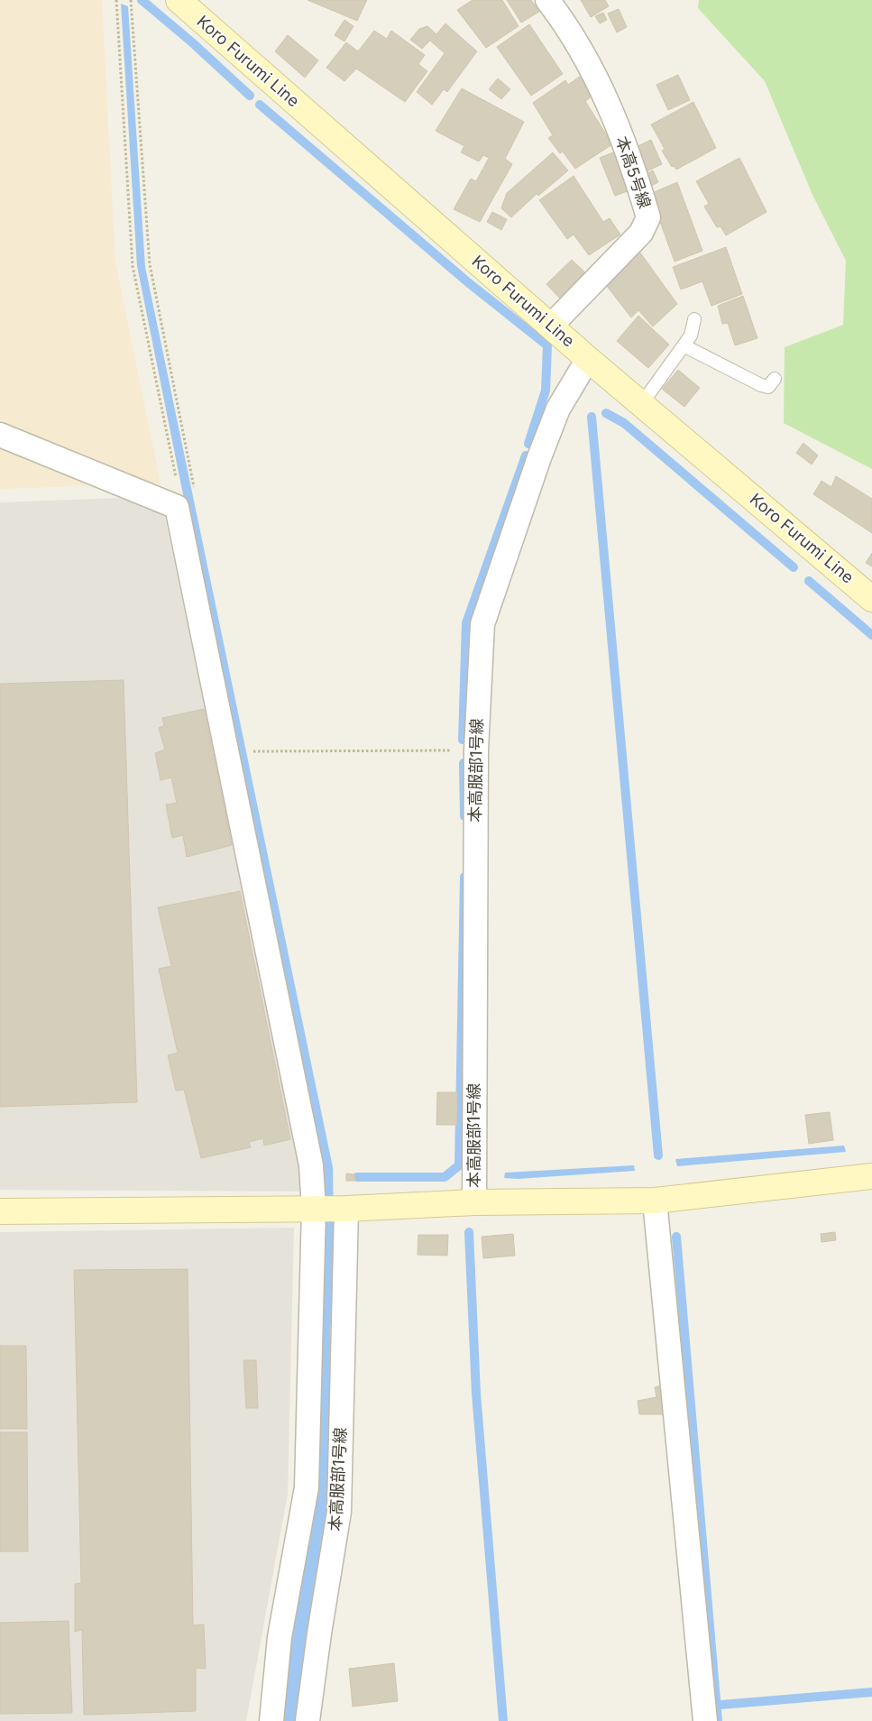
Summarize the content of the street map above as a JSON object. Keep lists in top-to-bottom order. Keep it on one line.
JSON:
{"streets":{"main road":["Koro Furumi Line"],"street":["本高5号線","本高服部1号線"]},"crossings":[["Koro Furumi Line","本高5号線"],["Koro Furumi Line","本高服部1号線"]]}
